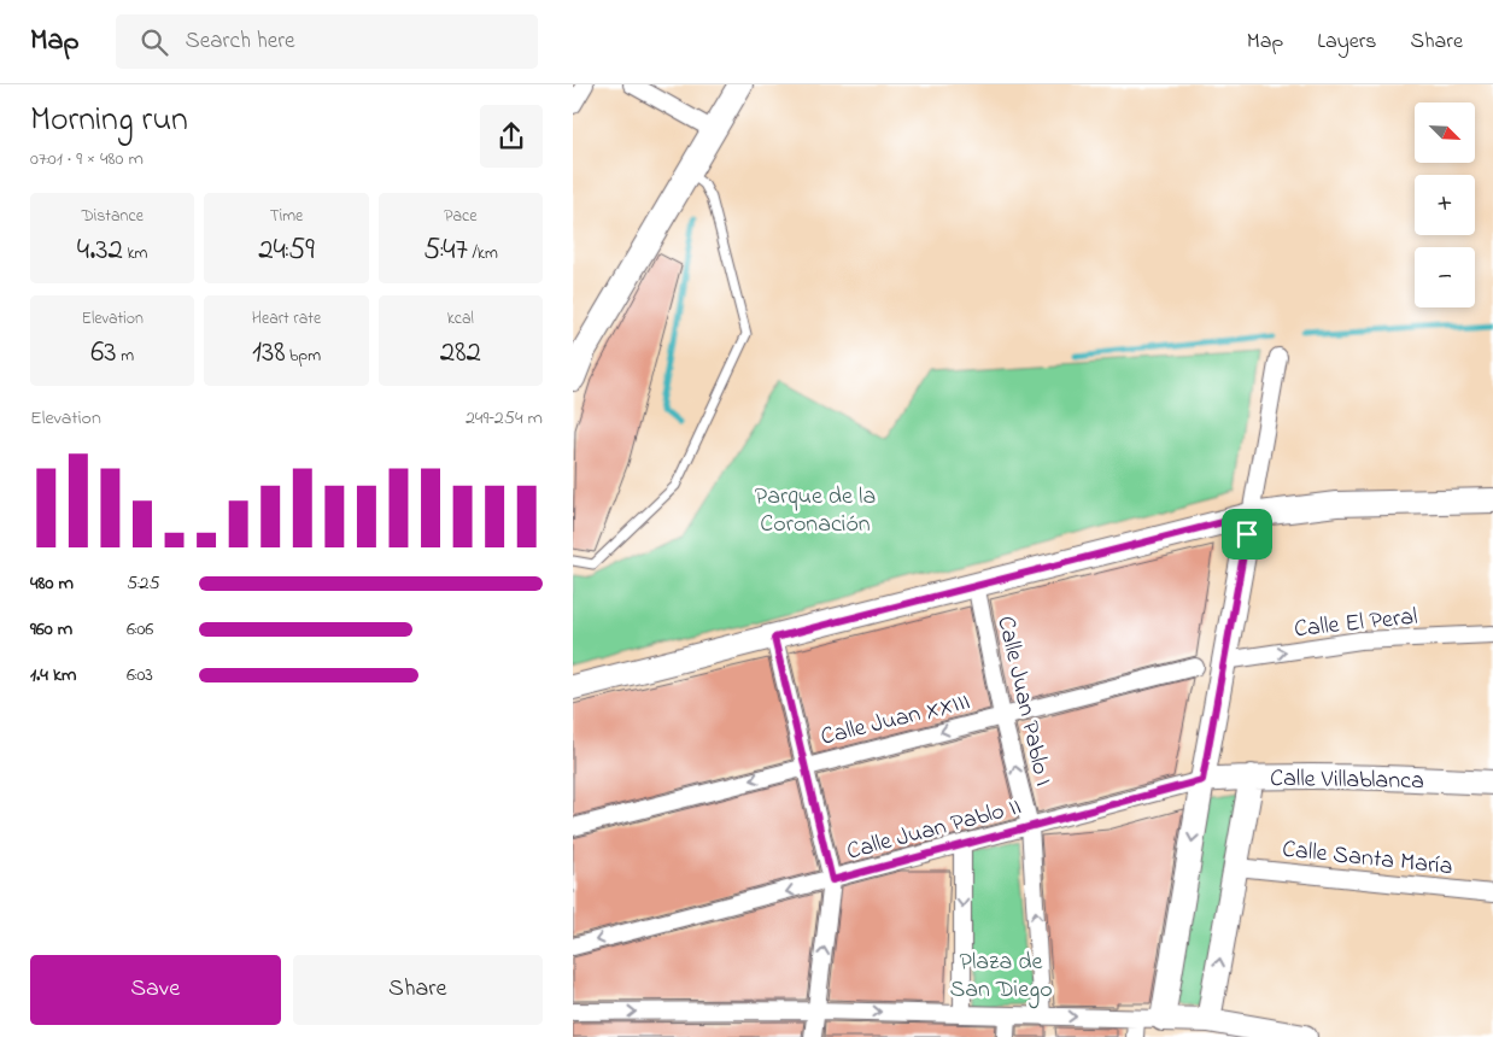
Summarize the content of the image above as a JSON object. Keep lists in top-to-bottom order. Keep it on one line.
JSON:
{"streets":{"street":["Calle El Peral","Calle Juan Pablo I","Calle Juan XXIII","Calle Villablanca","Calle Juan Pablo II","Calle Santa María"]},"crossings":[["Calle Juan Pablo I","Calle Juan XXIII"],["Calle Juan Pablo I","Calle Juan Pablo II"],["Calle Villablanca","Calle Juan Pablo II"]],"one_way":["Calle Juan Pablo I"],"parks":["Parque de la Coronación","Plaza de San Diego"],"north":"bottom right","page":{"header":"Map","search":"Search here","nav":["Map","Layers","Share"],"heading":["Morning run","07:01 · 9 × 480 m"],"map_buttons":["+","−"],"stats":[["Distance","4.32 km"],["Time","24:59"],["Pace","5:47 /km"],["Elevation","63 m"],["Heart rate","138 bpm"],["kcal","282"]],"chart":["Elevation","249–254 m"],"list":[{"name":"480 m","note":"5:25"},{"name":"960 m","note":"6:06"},{"name":"1.4 km","note":"6:03"}],"buttons":["Save","Share"]}}
